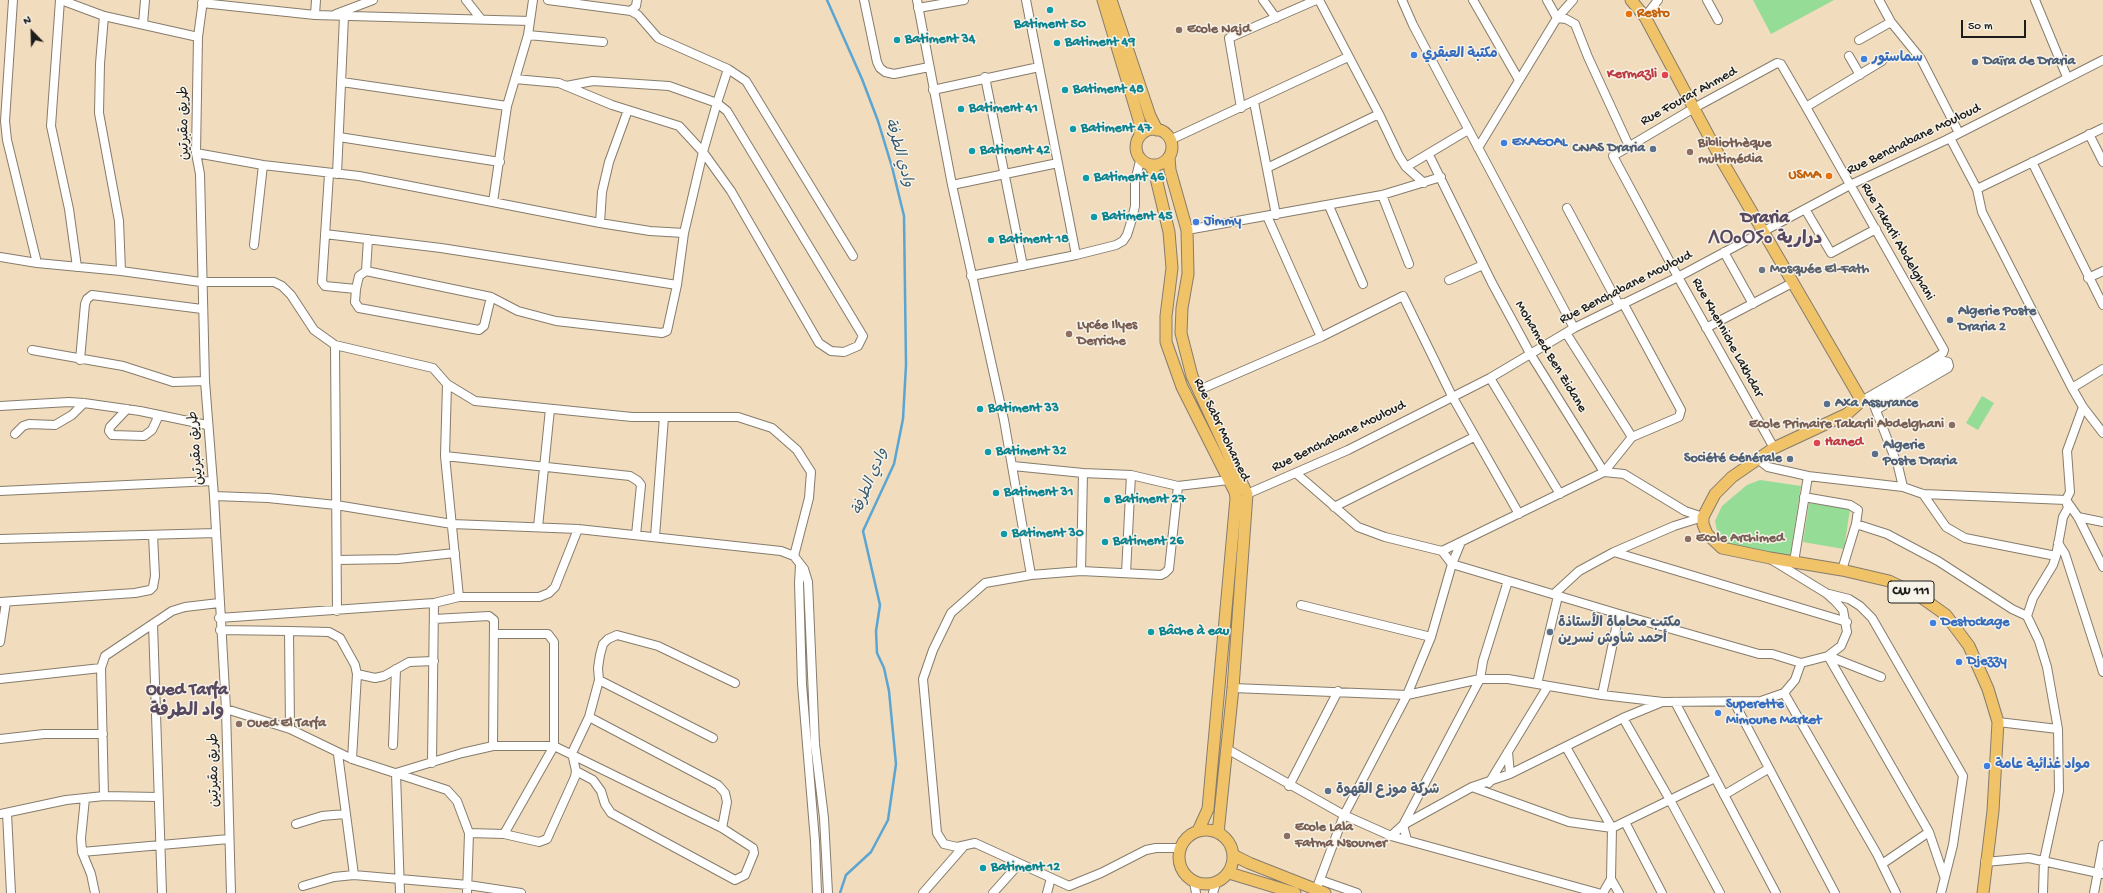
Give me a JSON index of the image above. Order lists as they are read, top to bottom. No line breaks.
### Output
{"streets":{"main road":["Rue Sabr Mohamed","CW 111"],"street":["Rue Fourar Ahmed","طريق مقبرتين","Rue Benchabane Mouloud","Rue Takarli Abdelghani","Rue Khenniche Lakhdar","Mohamed Ben Zidane"]},"crossings":[["Rue Fourar Ahmed","Rue Takarli Abdelghani"],["Rue Fourar Ahmed","Rue Khenniche Lakhdar"],["Rue Benchabane Mouloud","Rue Takarli Abdelghani"],["Rue Benchabane Mouloud","Rue Khenniche Lakhdar"],["Rue Benchabane Mouloud","Mohamed Ben Zidane"]],"districts":["Draria ⴷⵔⴰⵔⵢⴰ درارية","Oued Tarfa واد الطرفة"],"water":["وادي الطرفة"],"places":["Batiment 50","Resto","Ecole Najd","Batiment 34","Batiment 49","مكتبة العبقري","سماستور","Daïra de Draria","Kermazli","Batiment 48","Batiment 41","Batiment 47","EXAGOAL","CNAS Draria","Batiment 42","Bibliothèque multimédia","USMA","Batiment 46","Batiment 45","Jimmy","Batiment 18","Mosquée El-Fath","Algerie Poste Draria 2","Lycée Ilyes Derriche","Axa Assurance","Batiment 33","Ecole Primaire Takarli Abdelghani","Haned","Batiment 32","Algerie Poste Draria","Société Générale","Batiment 31","Batiment 27","Batiment 30","Ecole Archimed","Batiment 26","Destockage","Bâche à eau","مكتب محاماة الأستاذة أحمد شاوش نسرين","Djezzy","Superette Mimoune Market","Oued El Tarfa","مواد غذائية عامة","شركة موزع القهوة","Ecole Lala Fatma Nsoumer","Batiment 12"],"scale_bar":"50 m","north":"top left"}
